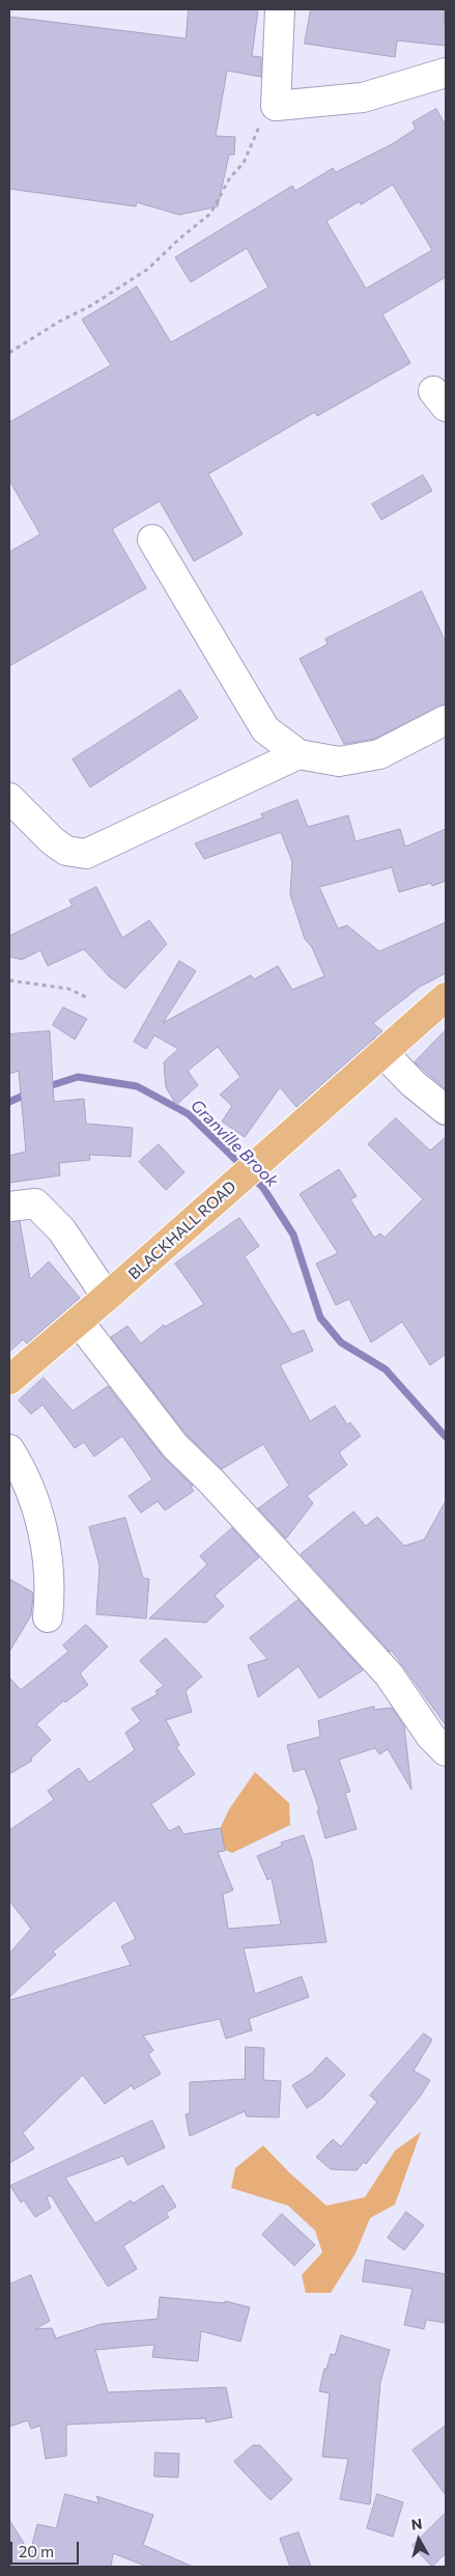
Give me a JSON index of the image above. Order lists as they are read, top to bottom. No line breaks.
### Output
{"streets":{"main road":["BLACKHALL ROAD"]},"water":["Granville Brook"],"scale_bar":"20 m","north":"top"}
